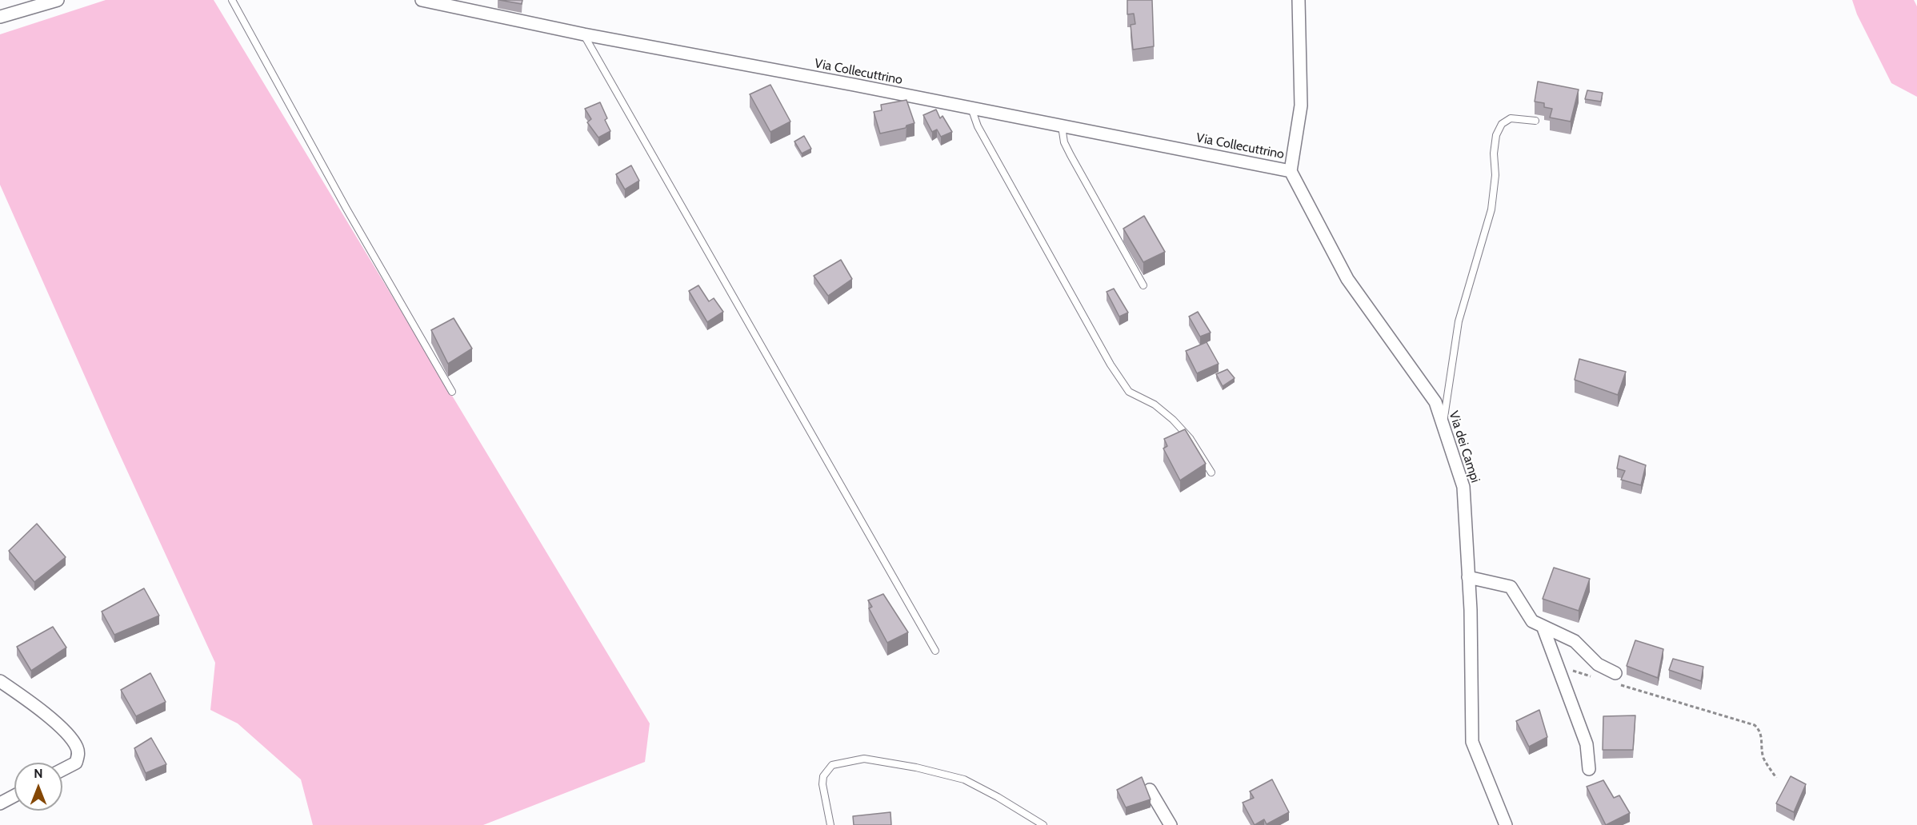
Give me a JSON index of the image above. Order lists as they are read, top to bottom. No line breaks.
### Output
{"streets":{"street":["Via Collecuttrino","Via dei Campi"]},"crossings":[["Via Collecuttrino","Via dei Campi"]],"north":"top"}
